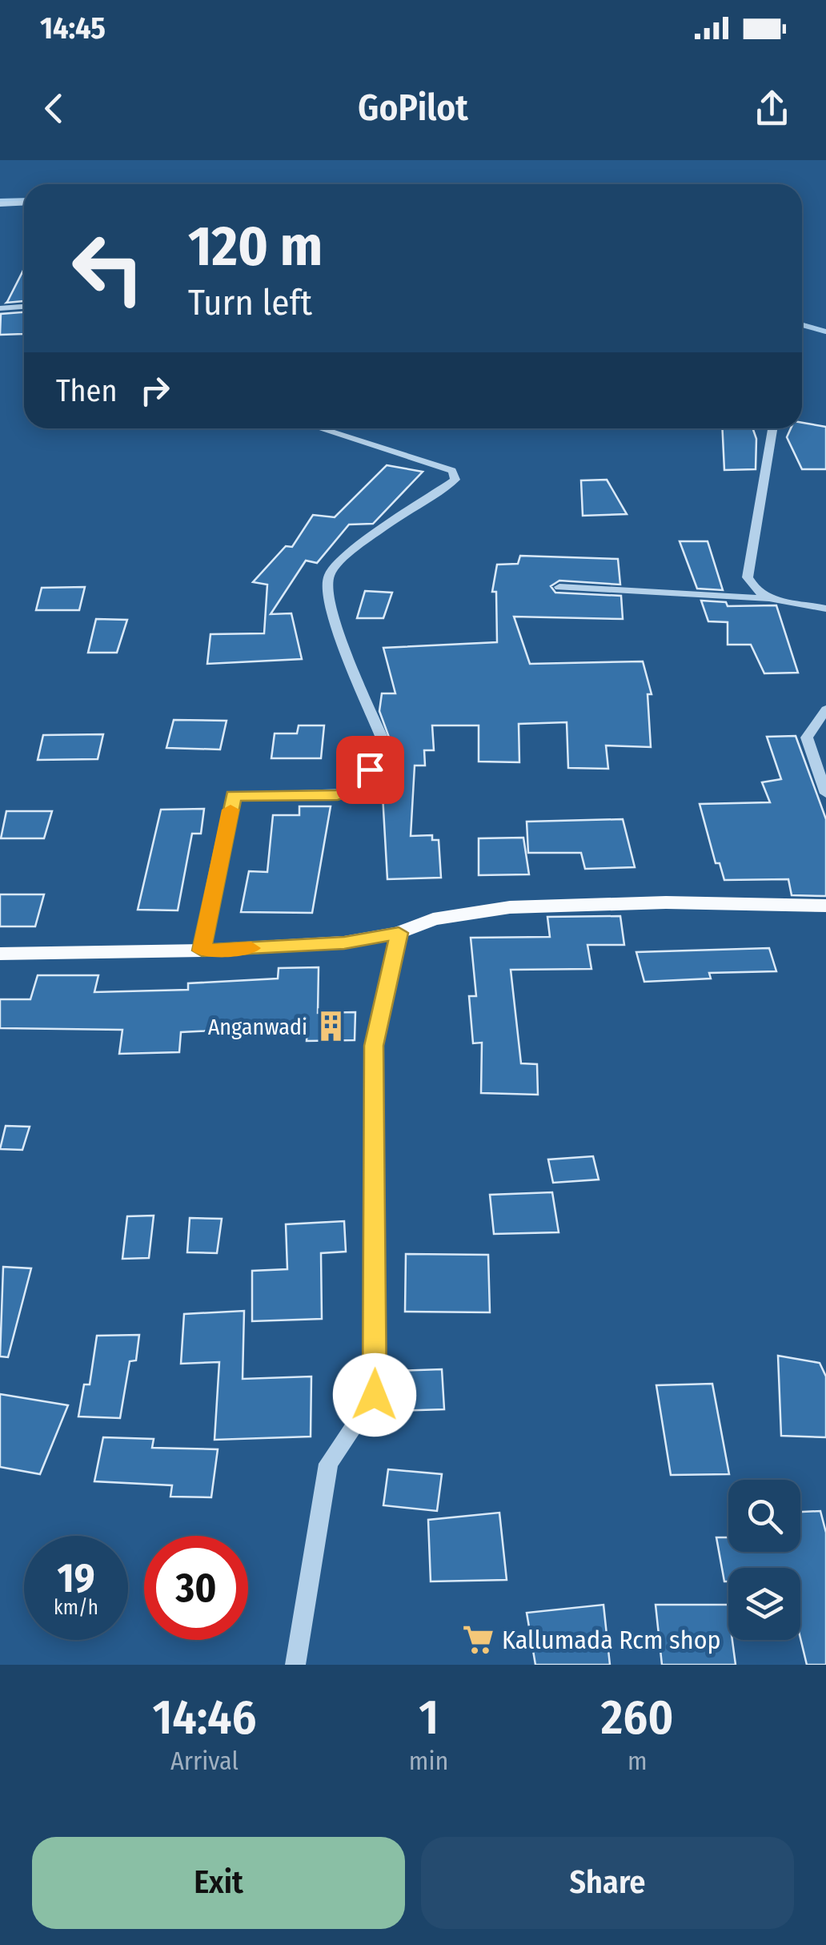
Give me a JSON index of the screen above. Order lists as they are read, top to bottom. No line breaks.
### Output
{"places":{"building":["Anganwadi"],"supermarket":["Kallumada Rcm shop"]},"page":{"status":"14:45","header":"GoPilot","turn":["120 m","Turn left"],"then":"Then","speed":"19 km/h","limit":"30","eta":["14:46","Arrival","1","min","260","m"],"buttons":["Exit","Share"]}}
